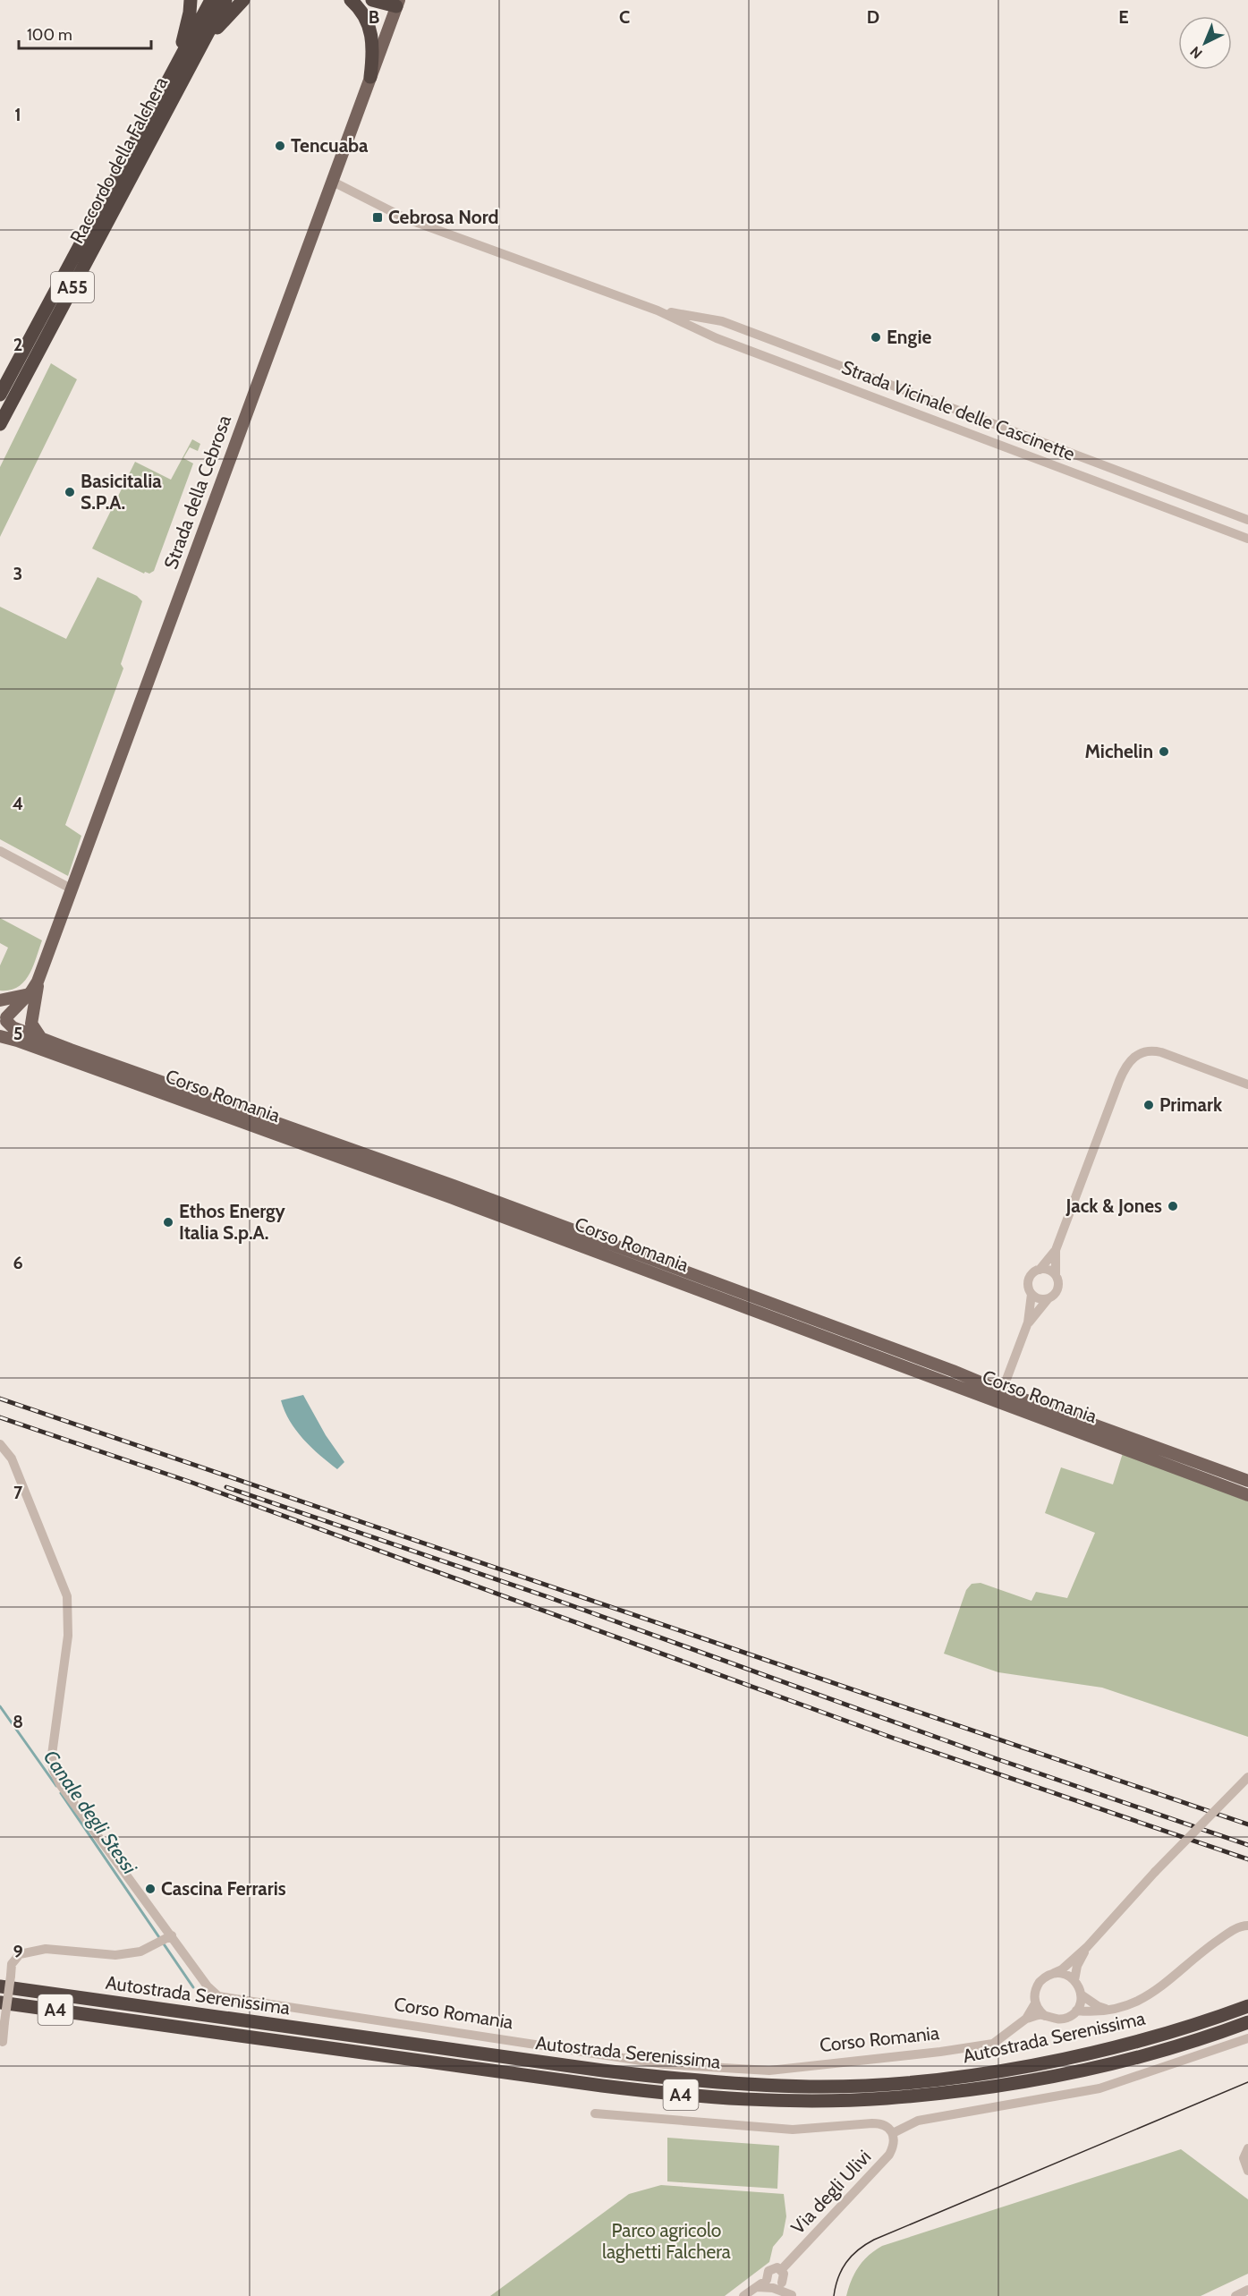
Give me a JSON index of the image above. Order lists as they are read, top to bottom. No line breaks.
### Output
{"streets":{"highway":["Raccordo della Falchera","A55","Autostrada Serenissima","A4"],"main road":["Strada della Cebrosa","Corso Romania"],"street":["Strada Vicinale delle Cascinette","Via degli Ulivi"]},"crossings":[["Strada Vicinale delle Cascinette","Strada della Cebrosa"],["Strada della Cebrosa","Corso Romania"]],"water":["Canale degli Stessi"],"parks":["Parco agricolo laghetti Falchera"],"places":{"other":["Tencuaba","Engie","Basicitalia S.P.A.","Michelin","Primark","Jack & Jones","Ethos Energy Italia S.p.A.","Cascina Ferraris"],"transit":["Cebrosa Nord"]},"scale_bar":"100 m","north":"bottom left","grid":{"columns":["B","C","D","E"],"rows":["1","2","3","4","5","6","7","8","9"]}}
